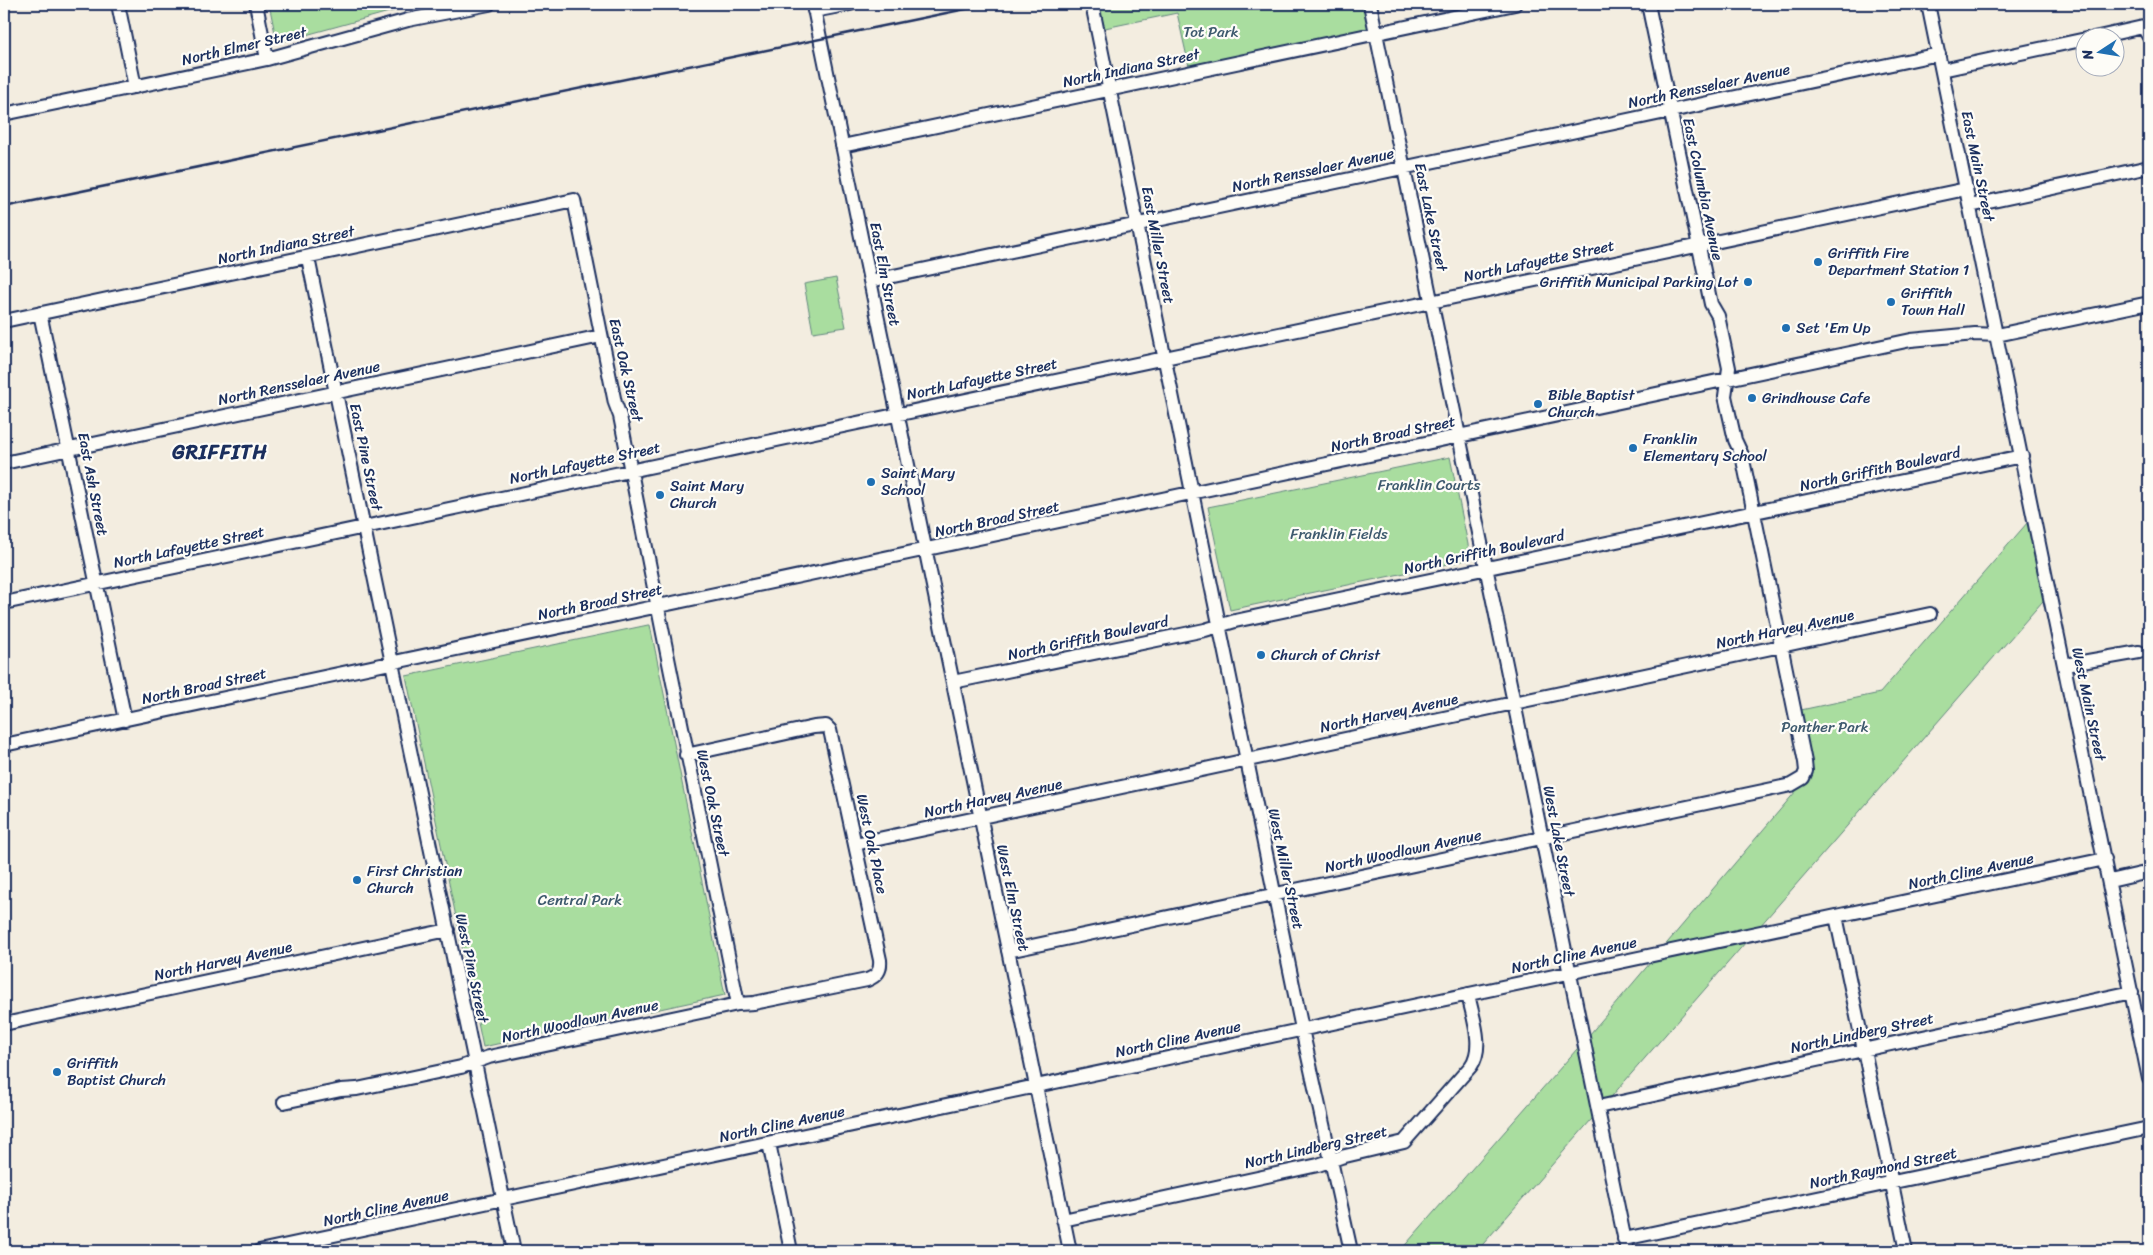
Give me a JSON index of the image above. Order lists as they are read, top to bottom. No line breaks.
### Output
{"streets":{"street":["North Elmer Street","North Indiana Street","North Rensselaer Avenue","East Main Street","East Columbia Avenue","East Lake Street","East Miller Street","North Lafayette Street","East Elm Street","East Oak Street","North Broad Street","East Pine Street","North Griffith Boulevard","East Ash Street","North Harvey Avenue","West Main Street","West Oak Street","West Lake Street","West Oak Place","North Woodlawn Avenue","West Miller Street","North Cline Avenue","West Elm Street","West Pine Street","North Lindberg Street","North Raymond Street"]},"crossings":[["North Indiana Street","East Lake Street"],["North Indiana Street","East Miller Street"],["North Indiana Street","East Elm Street"],["North Indiana Street","East Oak Street"],["North Indiana Street","East Pine Street"],["North Indiana Street","East Ash Street"],["North Rensselaer Avenue","East Main Street"],["North Rensselaer Avenue","East Columbia Avenue"],["North Rensselaer Avenue","East Lake Street"],["North Rensselaer Avenue","East Miller Street"],["North Rensselaer Avenue","East Elm Street"],["North Rensselaer Avenue","East Oak Street"],["North Rensselaer Avenue","East Pine Street"],["North Rensselaer Avenue","East Ash Street"],["East Main Street","North Lafayette Street"],["East Main Street","North Broad Street"],["East Main Street","West Main Street"],["East Columbia Avenue","North Lafayette Street"],["East Columbia Avenue","North Broad Street"],["East Columbia Avenue","North Griffith Boulevard"],["East Columbia Avenue","North Harvey Avenue"],["East Columbia Avenue","North Woodlawn Avenue"],["East Lake Street","North Lafayette Street"],["East Lake Street","North Broad Street"],["East Lake Street","West Lake Street"],["East Miller Street","North Lafayette Street"],["East Miller Street","North Broad Street"],["East Miller Street","West Miller Street"],["North Lafayette Street","East Elm Street"],["North Lafayette Street","East Oak Street"],["North Lafayette Street","East Pine Street"],["North Lafayette Street","East Ash Street"],["East Elm Street","North Broad Street"],["East Elm Street","West Elm Street"],["East Oak Street","North Broad Street"],["East Oak Street","West Oak Street"],["North Broad Street","East Pine Street"],["North Broad Street","East Ash Street"],["North Broad Street","West Main Street"],["North Broad Street","West Oak Street"],["North Broad Street","West Lake Street"],["North Broad Street","West Miller Street"],["North Broad Street","West Elm Street"],["North Broad Street","West Pine Street"],["East Pine Street","West Pine Street"],["North Griffith Boulevard","West Main Street"],["North Griffith Boulevard","West Lake Street"],["North Griffith Boulevard","West Miller Street"],["North Griffith Boulevard","West Elm Street"],["North Harvey Avenue","West Lake Street"],["North Harvey Avenue","West Oak Place"],["North Harvey Avenue","West Miller Street"],["North Harvey Avenue","West Elm Street"],["North Harvey Avenue","West Pine Street"],["West Main Street","North Cline Avenue"],["West Main Street","North Lindberg Street"],["West Oak Street","West Oak Place"],["West Oak Street","North Woodlawn Avenue"],["West Lake Street","North Woodlawn Avenue"],["West Lake Street","North Cline Avenue"],["West Lake Street","North Lindberg Street"],["West Lake Street","North Raymond Street"],["West Oak Place","North Woodlawn Avenue"],["North Woodlawn Avenue","West Miller Street"],["North Woodlawn Avenue","West Elm Street"],["North Woodlawn Avenue","West Pine Street"],["West Miller Street","North Cline Avenue"],["West Miller Street","North Lindberg Street"],["North Cline Avenue","West Elm Street"],["North Cline Avenue","West Pine Street"],["North Cline Avenue","North Lindberg Street"],["West Elm Street","North Lindberg Street"]],"districts":["GRIFFITH"],"parks":["Tot Park","Franklin Courts","Franklin Fields","Panther Park","Central Park"],"places":["Griffith Fire Department Station 1","Griffith Municipal Parking Lot","Griffith Town Hall","Set 'Em Up","Grindhouse Cafe","Bible Baptist Church","Franklin Elementary School","Saint Mary School","Saint Mary Church","Church of Christ","First Christian Church","Griffith Baptist Church"],"north":"left"}
